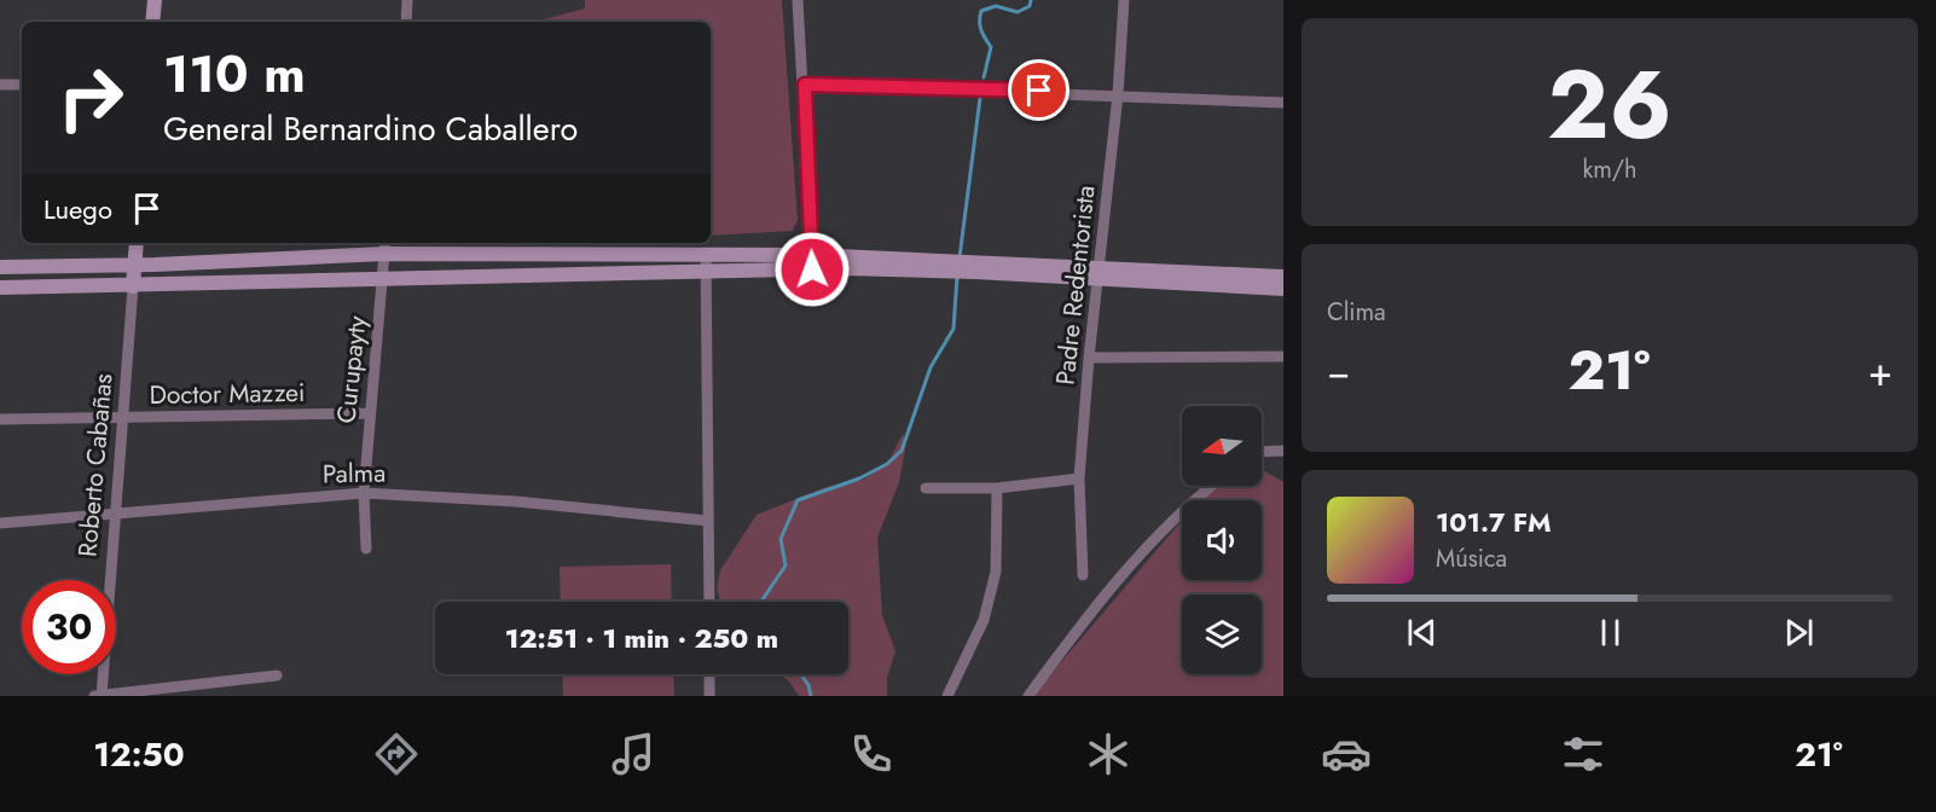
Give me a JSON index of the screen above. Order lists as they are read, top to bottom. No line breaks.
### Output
{"streets":{"main road":["Roberto Cabañas"],"street":["Padre Redentorista","Curupayty","Doctor Mazzei","Palma"]},"crossings":[["Curupayty","Doctor Mazzei"],["Curupayty","Palma"],["Doctor Mazzei","Roberto Cabañas"],["Roberto Cabañas","Palma"]],"north":"left","page":{"tile":[["26","km/h"],"Clima"],"turn":["110 m","General Bernardino Caballero"],"then":"Luego","heat":["−","21°","+"],"song":["101.7 FM","Música"],"limit":"30","trip":"12:51 · 1 min · 250 m","tabs":["12:50","21°"]}}
